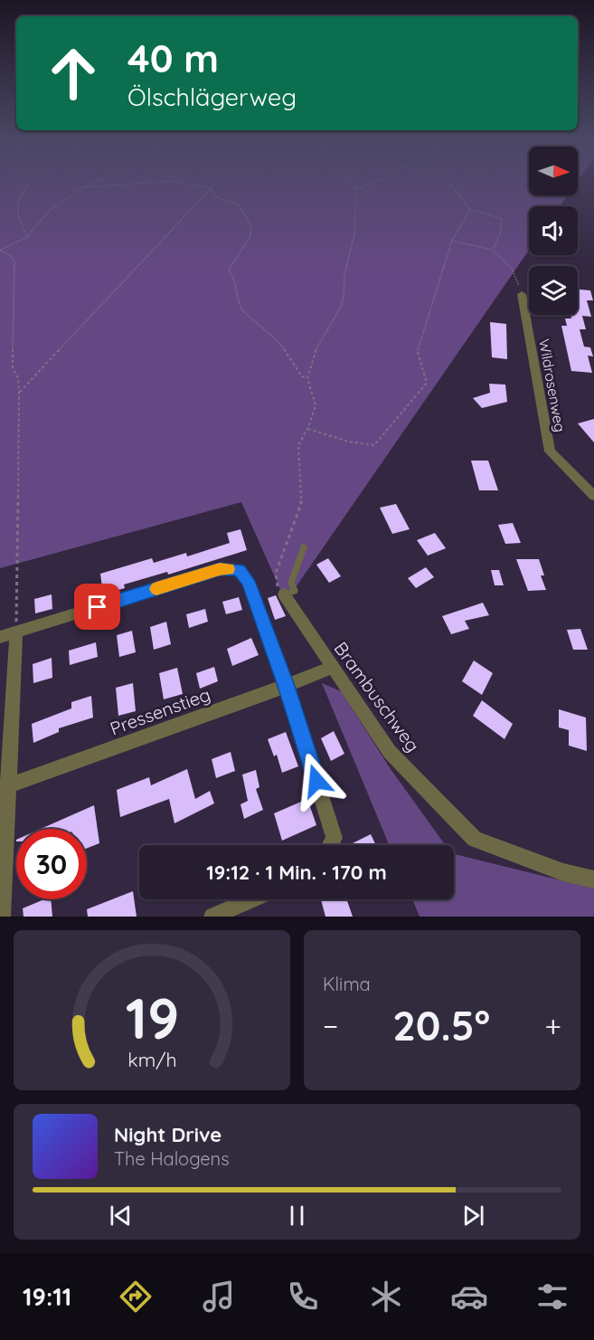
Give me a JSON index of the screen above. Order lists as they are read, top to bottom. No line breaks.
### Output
{"streets":{"street":["Wildrosenweg","Brambuschweg","Pressenstieg"]},"crossings":[["Brambuschweg","Pressenstieg"]],"north":"right","page":{"turn":["40 m","Ölschlägerweg"],"limit":"30","trip":"19:12 · 1 Min. · 170 m","tile":"Klima","heat":["−","20.5°","+"],"song":["Night Drive","The Halogens"],"tabs":"19:11","gauge":["19","km/h"]}}
